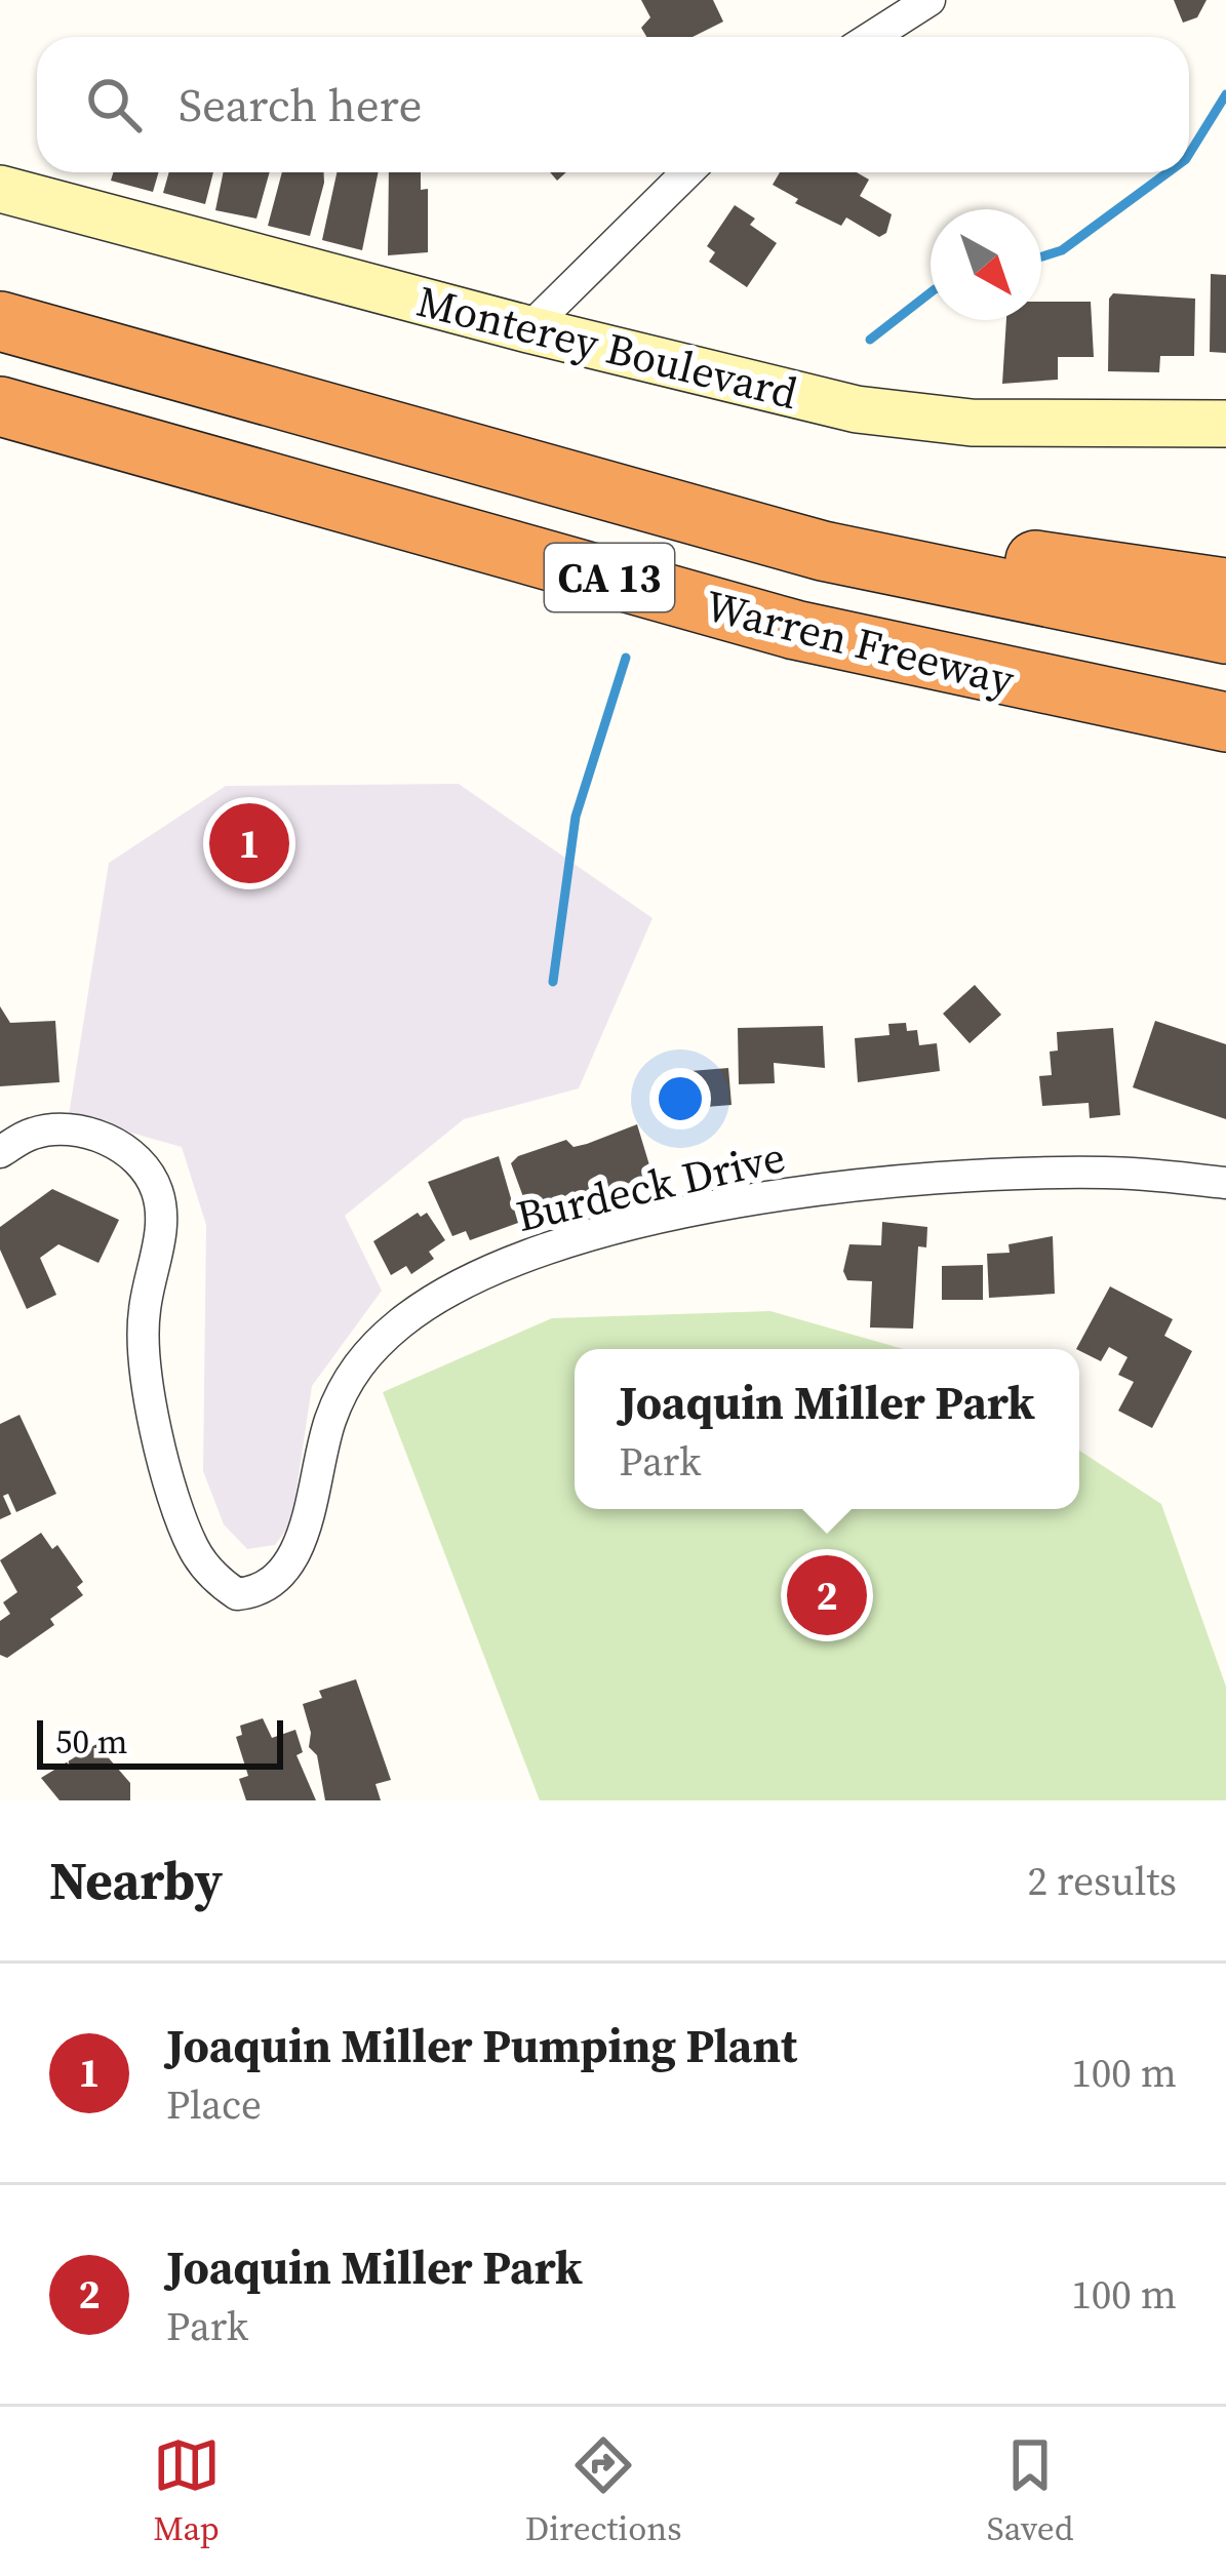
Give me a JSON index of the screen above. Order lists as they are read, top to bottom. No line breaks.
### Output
{"streets":{"highway":["CA 13","Warren Freeway"],"street":["Monterey Boulevard","Burdeck Drive"]},"scale_bar":"50 m","north":"bottom right","page":{"search":"Search here","pins":["1","2"],"popup":["Joaquin Miller Park","Park"],"scale":"50 m","heading":["Nearby","2 results"],"list":[{"mark":"1","name":"Joaquin Miller Pumping Plant","note":"Place","value":"100 m"},{"mark":"2","name":"Joaquin Miller Park","note":"Park","value":"100 m"}],"nav":["Map","Directions","Saved"]}}
